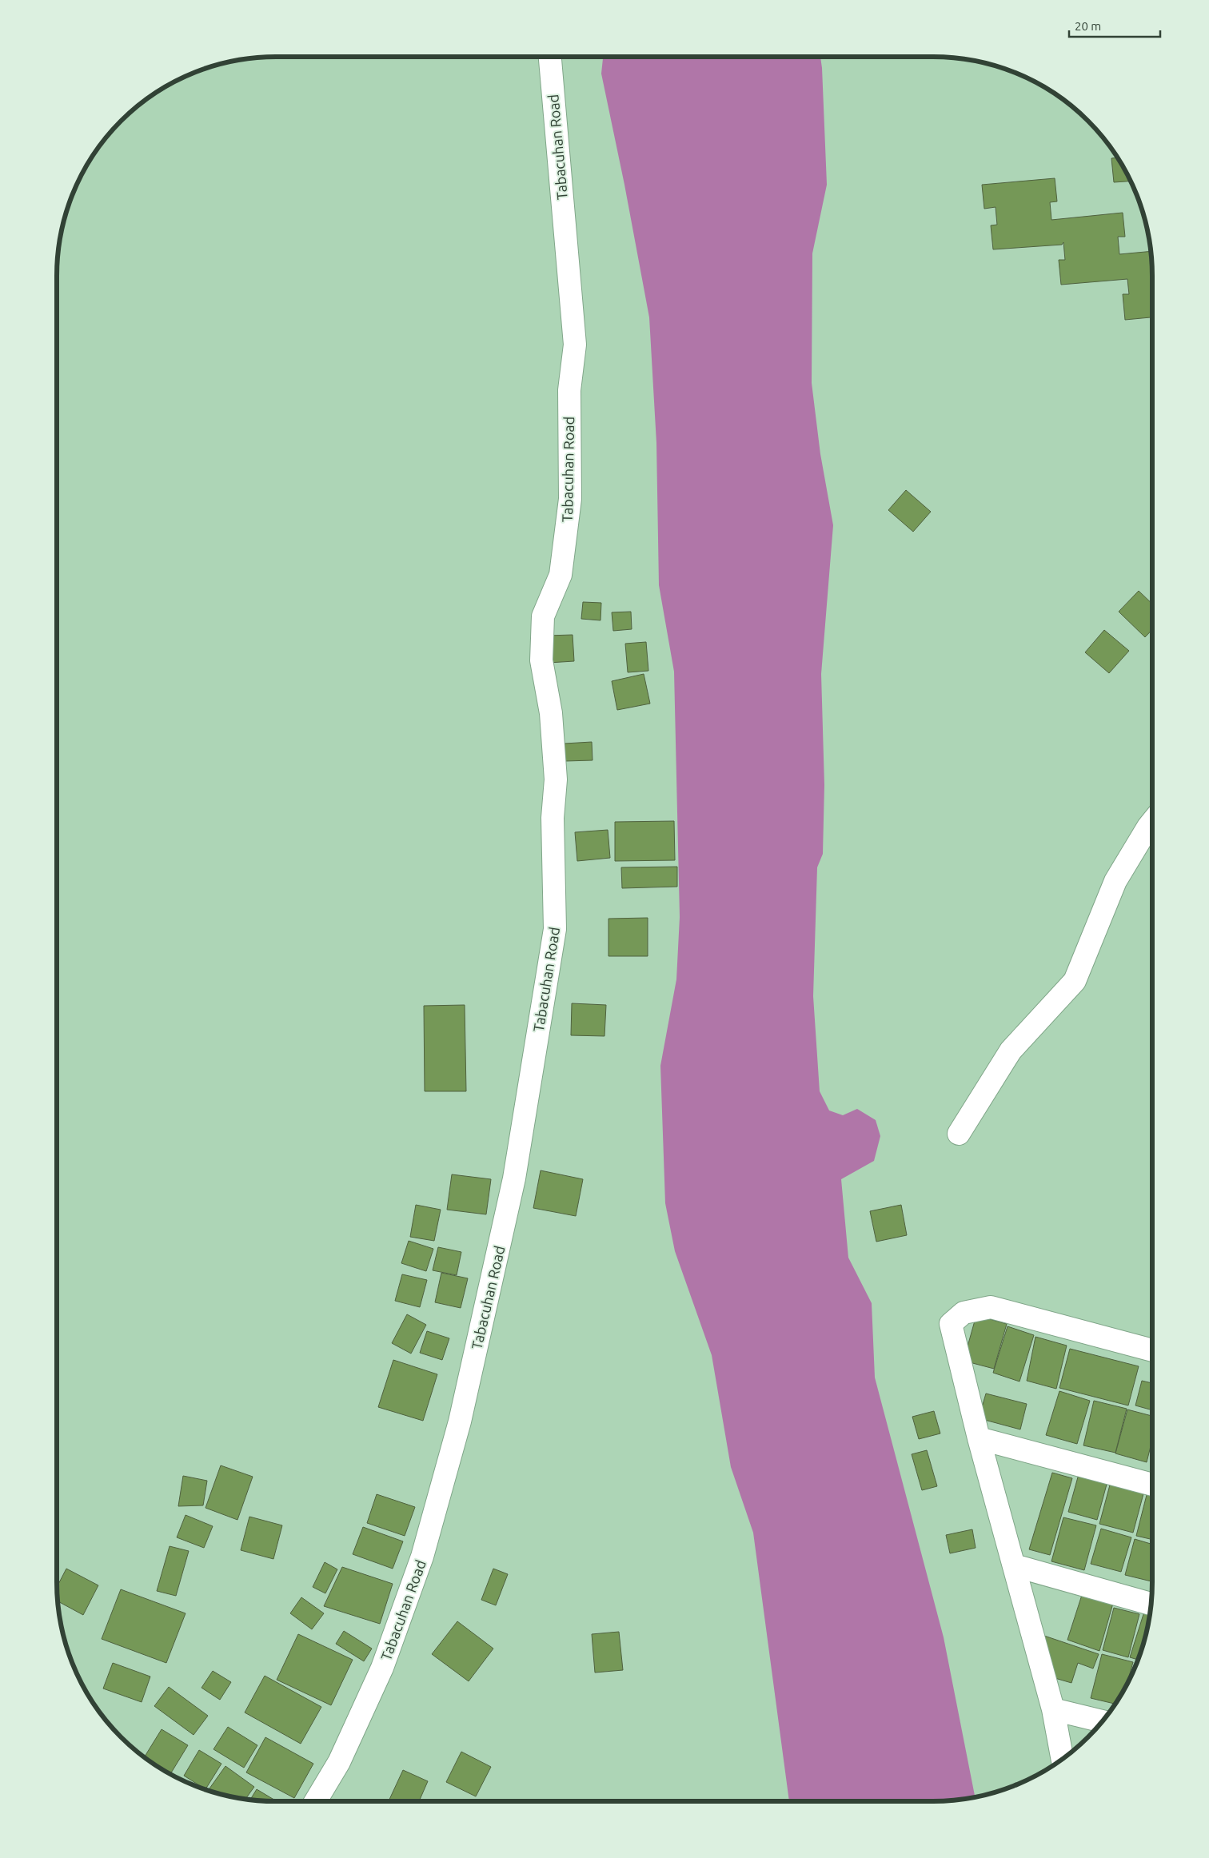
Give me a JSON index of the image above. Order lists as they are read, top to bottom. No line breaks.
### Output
{"streets":{"street":["Tabacuhan Road"]},"scale_bar":"20 m"}
